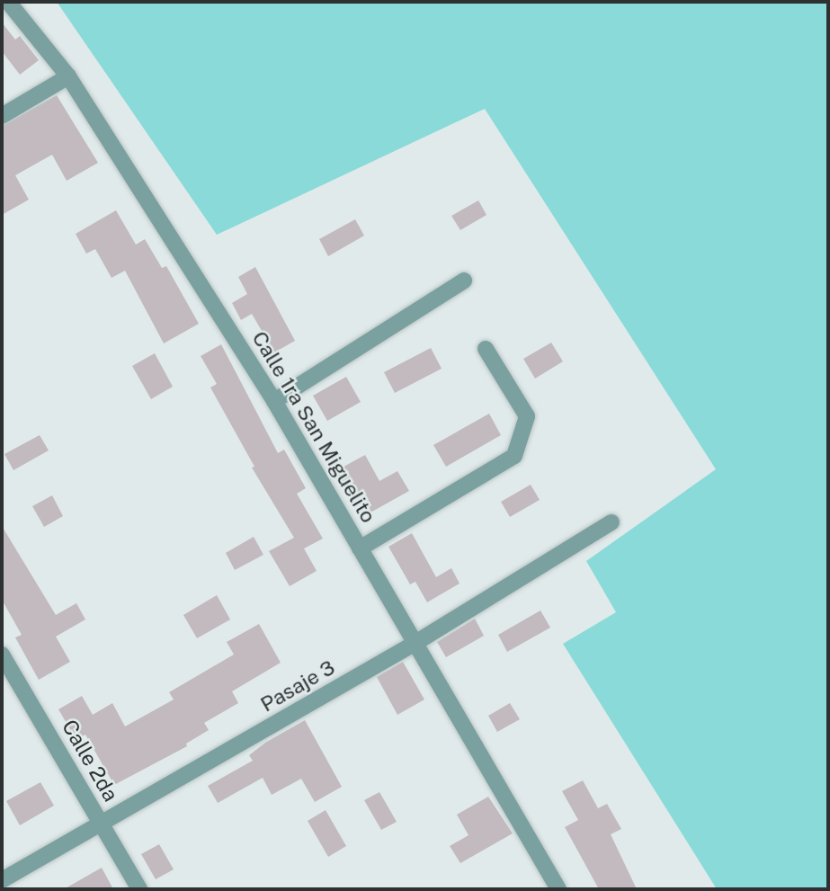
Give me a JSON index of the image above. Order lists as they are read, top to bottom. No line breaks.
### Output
{"streets":{"street":["Calle 1ra San Miguelito","Pasaje 3","Calle 2da"]},"crossings":[["Calle 1ra San Miguelito","Pasaje 3"],["Pasaje 3","Calle 2da"]]}
